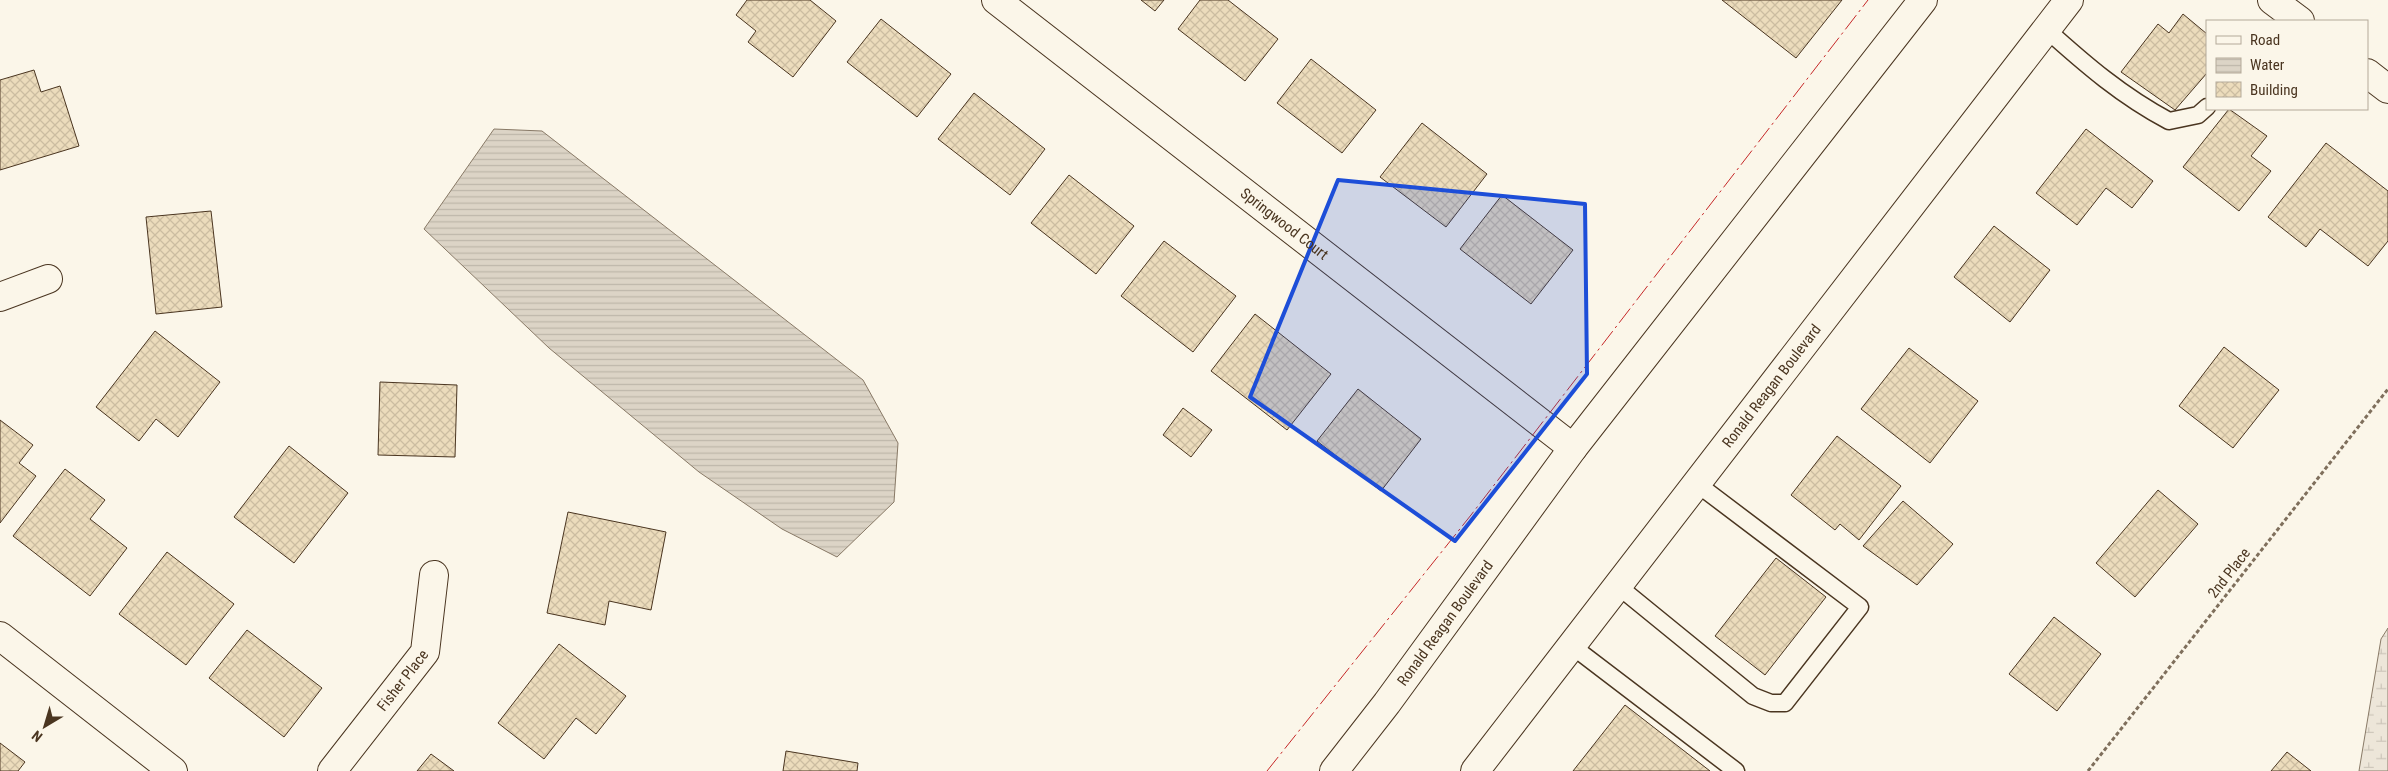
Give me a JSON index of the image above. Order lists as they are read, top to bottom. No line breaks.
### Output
{"streets":{"main road":["Springwood Court","Ronald Reagan Boulevard","Fisher Place"],"path":["2nd Place"]},"crossings":[["Springwood Court","Ronald Reagan Boulevard"]],"legend":["Road","Water","Building"],"north":"bottom left"}
